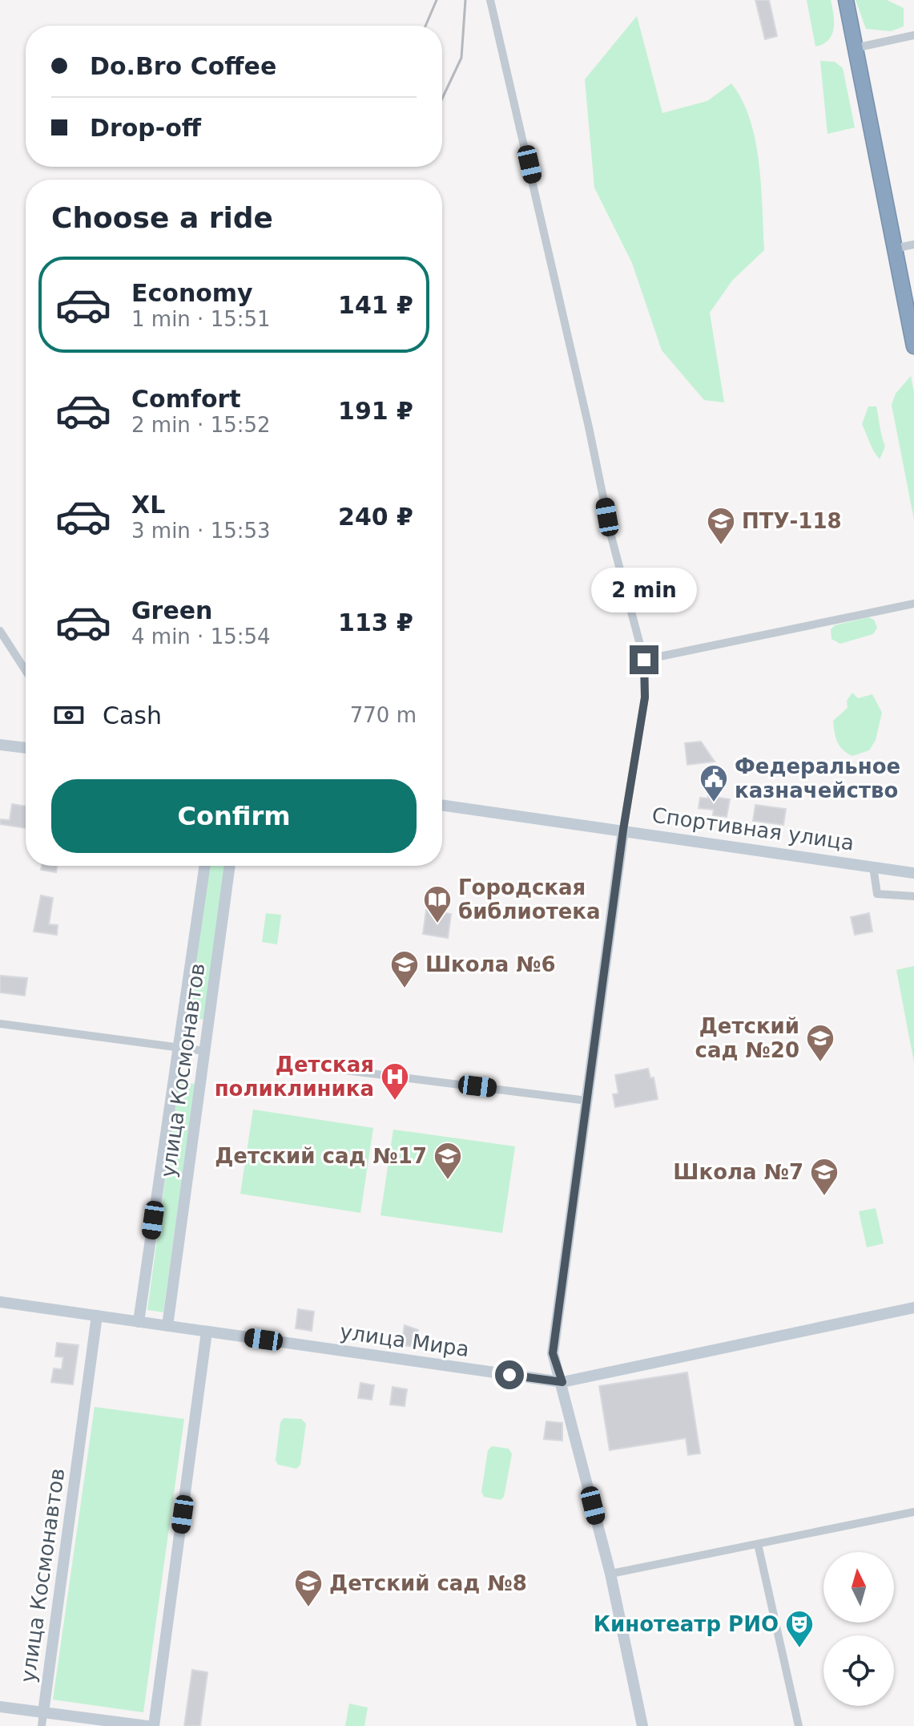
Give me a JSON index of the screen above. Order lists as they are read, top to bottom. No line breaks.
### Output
{"streets":{"street":["Спортивная улица","улица Космонавтов","улица Мира"]},"crossings":[["улица Космонавтов","улица Мира"]],"places":{"school or university":["ПТУ-118","Школа №6","Детский сад №20","Детский сад №17","Школа №7","Детский сад №8"],"public building":["Федеральное казначейство"],"library":["Городская библиотека"],"hospital":["Детская поликлиника"],"theatre":["Кинотеатр РИО"]},"north":"top","page":{"banner":["Do.Bro Coffee","Drop-off"],"heading":"Choose a ride","list":[{"name":"Economy","note":"1 min · 15:51","value":"141 ₽"},{"name":"Comfort","note":"2 min · 15:52","value":"191 ₽"},{"name":"XL","note":"3 min · 15:53","value":"240 ₽"},{"name":"Green","note":"4 min · 15:54","value":"113 ₽"}],"bubble":"2 min","pay":["Cash","770 m"],"buttons":"Confirm"}}
